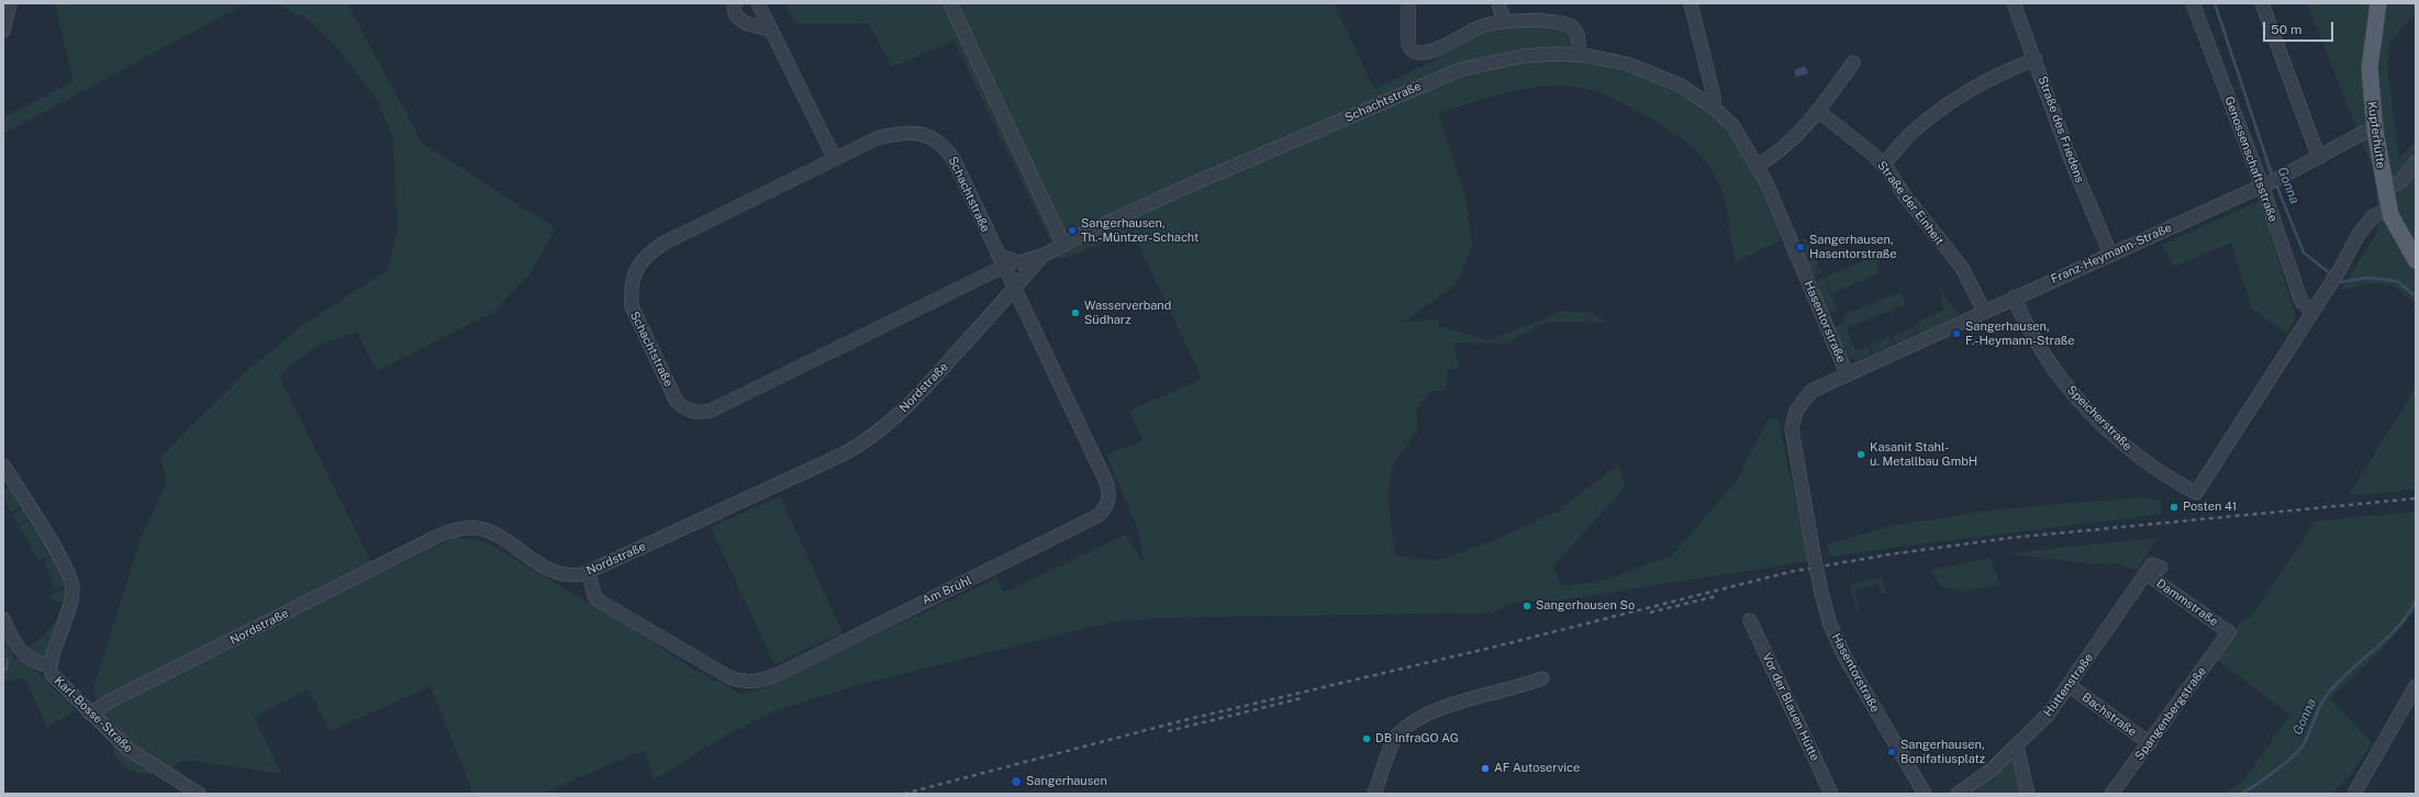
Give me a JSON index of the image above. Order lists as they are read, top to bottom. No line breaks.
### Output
{"streets":{"main road":["Kupferhütte"],"street":["Schachtstraße","Straße des Friedens","Genossenschaftsstraße","Straße der Einheit","Franz-Heymann-Straße","Hasentorstraße","Nordstraße","Speicherstraße","Am Brühl","Dammstraße","Hüttenstraße","Vor der Blauen Hütte","Spangenbergstraße","Karl-Bosse-Straße","Bachstraße"]},"crossings":[["Schachtstraße","Hasentorstraße"],["Schachtstraße","Nordstraße"],["Schachtstraße","Am Brühl"],["Straße des Friedens","Franz-Heymann-Straße"],["Kupferhütte","Franz-Heymann-Straße"],["Genossenschaftsstraße","Franz-Heymann-Straße"],["Genossenschaftsstraße","Speicherstraße"],["Straße der Einheit","Franz-Heymann-Straße"],["Franz-Heymann-Straße","Hasentorstraße"],["Franz-Heymann-Straße","Speicherstraße"],["Nordstraße","Am Brühl"],["Nordstraße","Karl-Bosse-Straße"],["Dammstraße","Hüttenstraße"],["Dammstraße","Spangenbergstraße"],["Hüttenstraße","Bachstraße"],["Spangenbergstraße","Bachstraße"]],"water":["Gonna"],"places":["Sangerhausen, Th.-Müntzer-Schacht","Sangerhausen, Hasentorstraße","Wasserverband Südharz","Sangerhausen, F.-Heymann-Straße","Kasanit Stahl- u. Metallbau GmbH","Posten 41","Sangerhausen So","DB InfraGO AG","Sangerhausen, Bonifatiusplatz","AF Autoservice","Sangerhausen"],"scale_bar":"50 m"}
